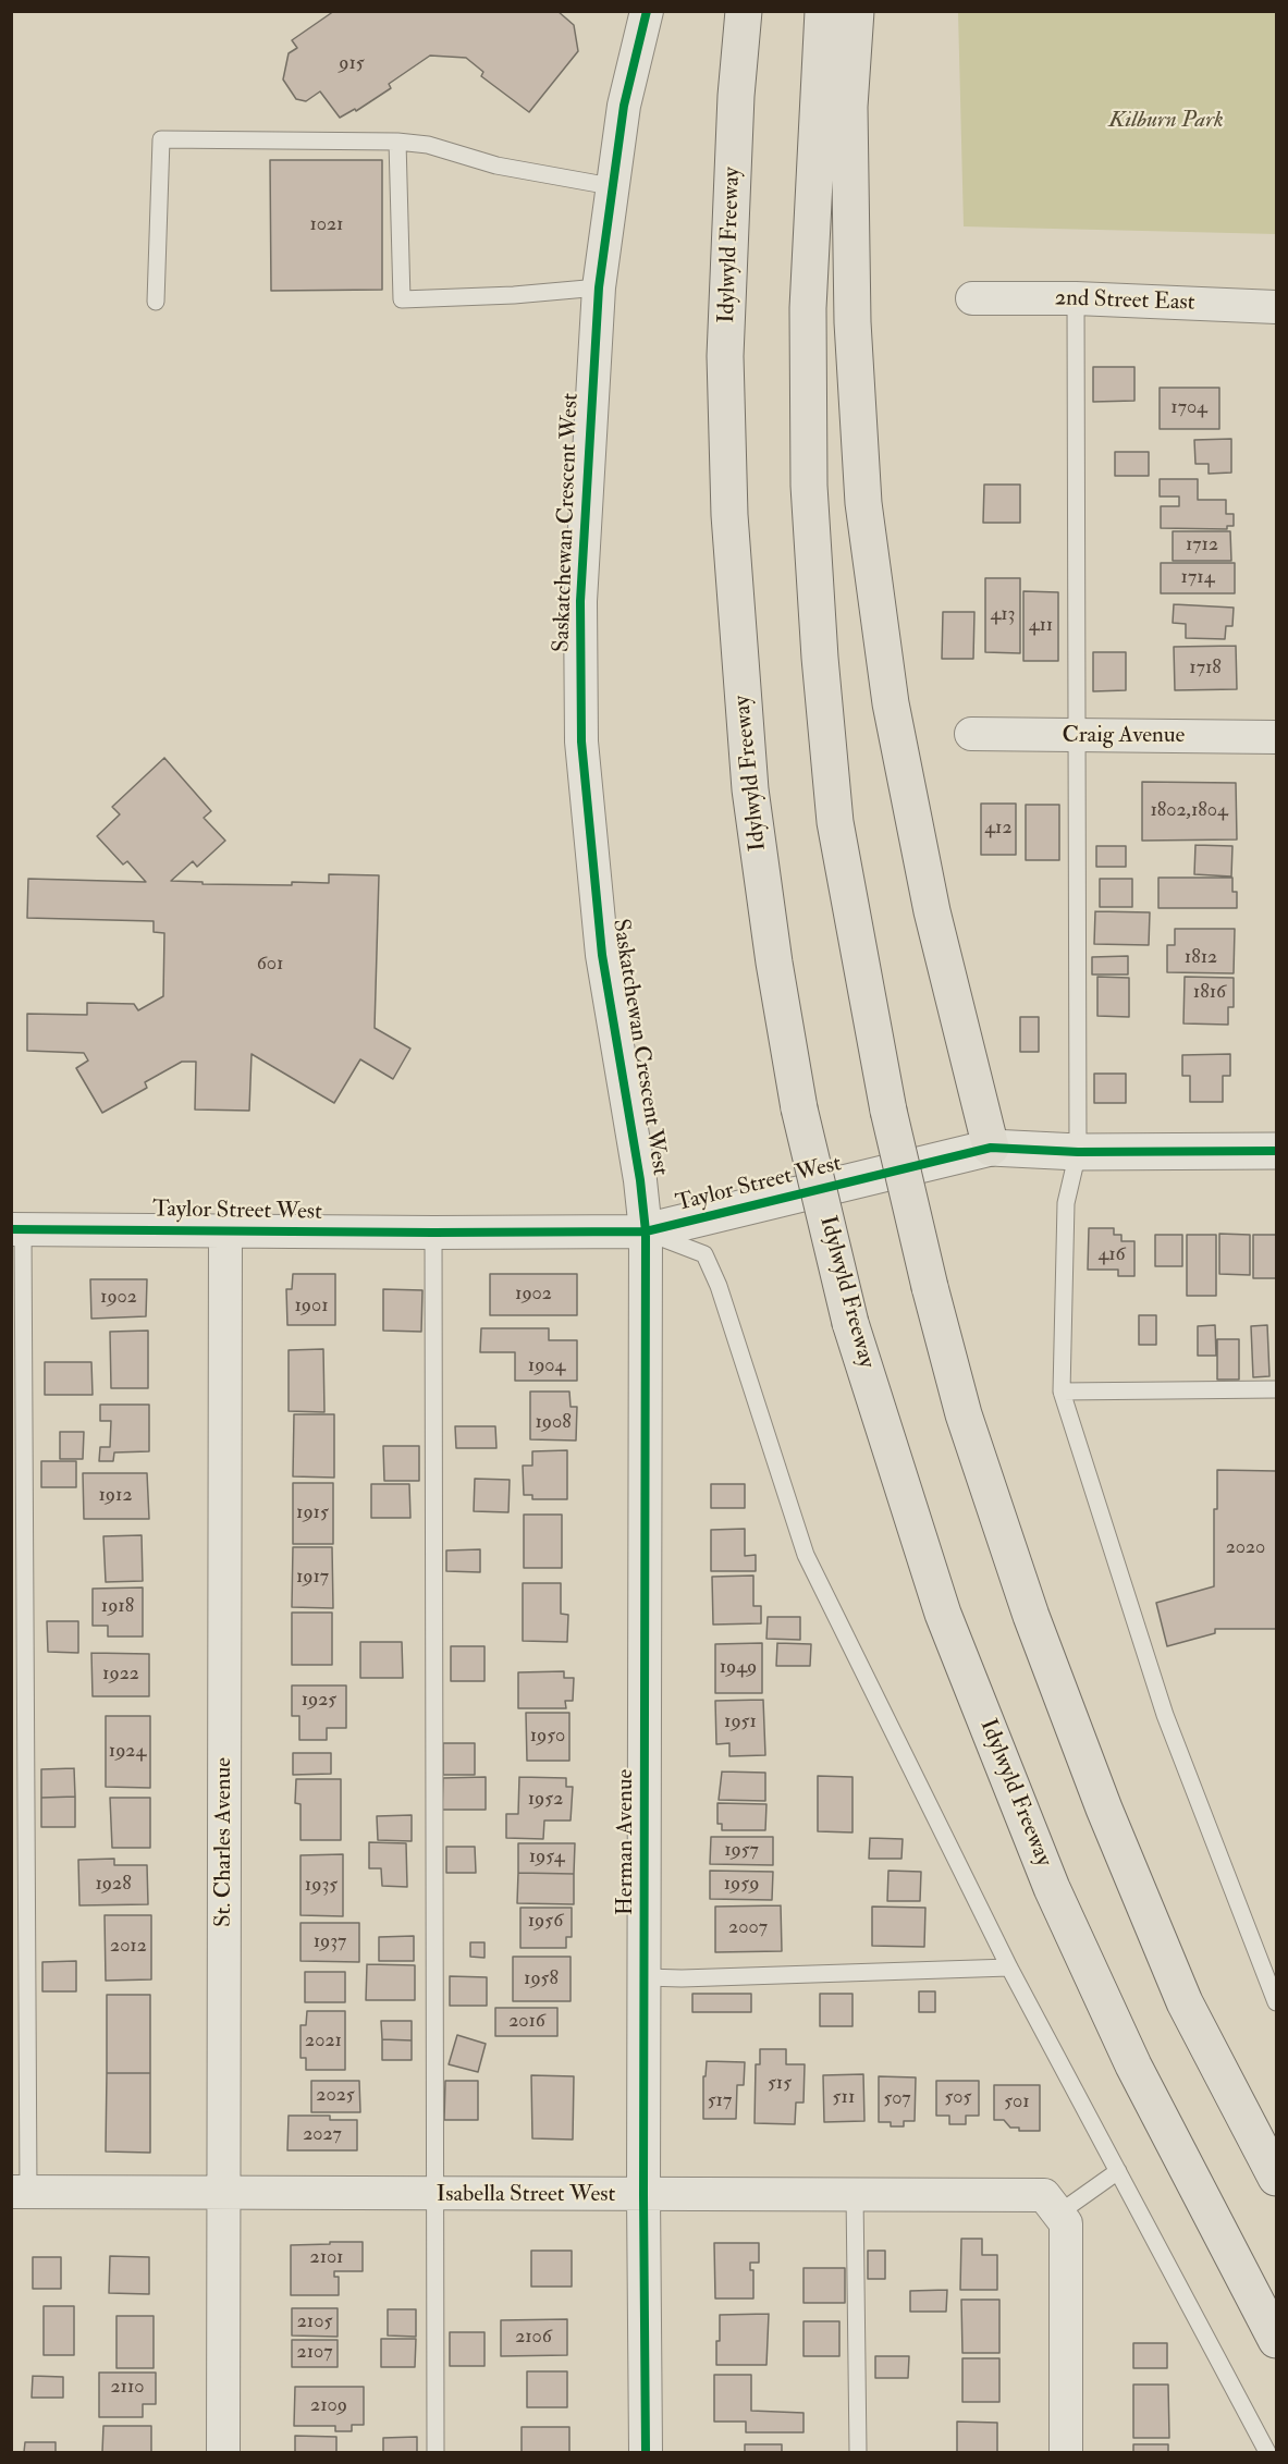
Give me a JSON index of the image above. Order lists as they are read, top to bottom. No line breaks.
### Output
{"streets":{"highway":["Idylwyld Freeway"],"street":["2nd Street East","Saskatchewan Crescent West","Craig Avenue","Taylor Street West","St. Charles Avenue","Herman Avenue","Isabella Street West"]},"crossings":[["Saskatchewan Crescent West","Taylor Street West"],["Saskatchewan Crescent West","Herman Avenue"],["Taylor Street West","St. Charles Avenue"],["Taylor Street West","Herman Avenue"],["St. Charles Avenue","Isabella Street West"],["Herman Avenue","Isabella Street West"]],"parks":["Kilburn Park"],"house_numbers":["915","1021","1704","1712","1714","413","411","1718","1802,1804","412","1812","601","1816","416","1902","1902","1901","1904","1908","1912","1915","2020","1917","1918","1949","1922","1925","1951","1950","1924","1952","1957","1954","1928","1959","1935","1956","2007","1937","2012","1958","2016","2021","515","2025","511","505","507","517","501","2027","2101","2105","2106","2107","2110","2109"]}
